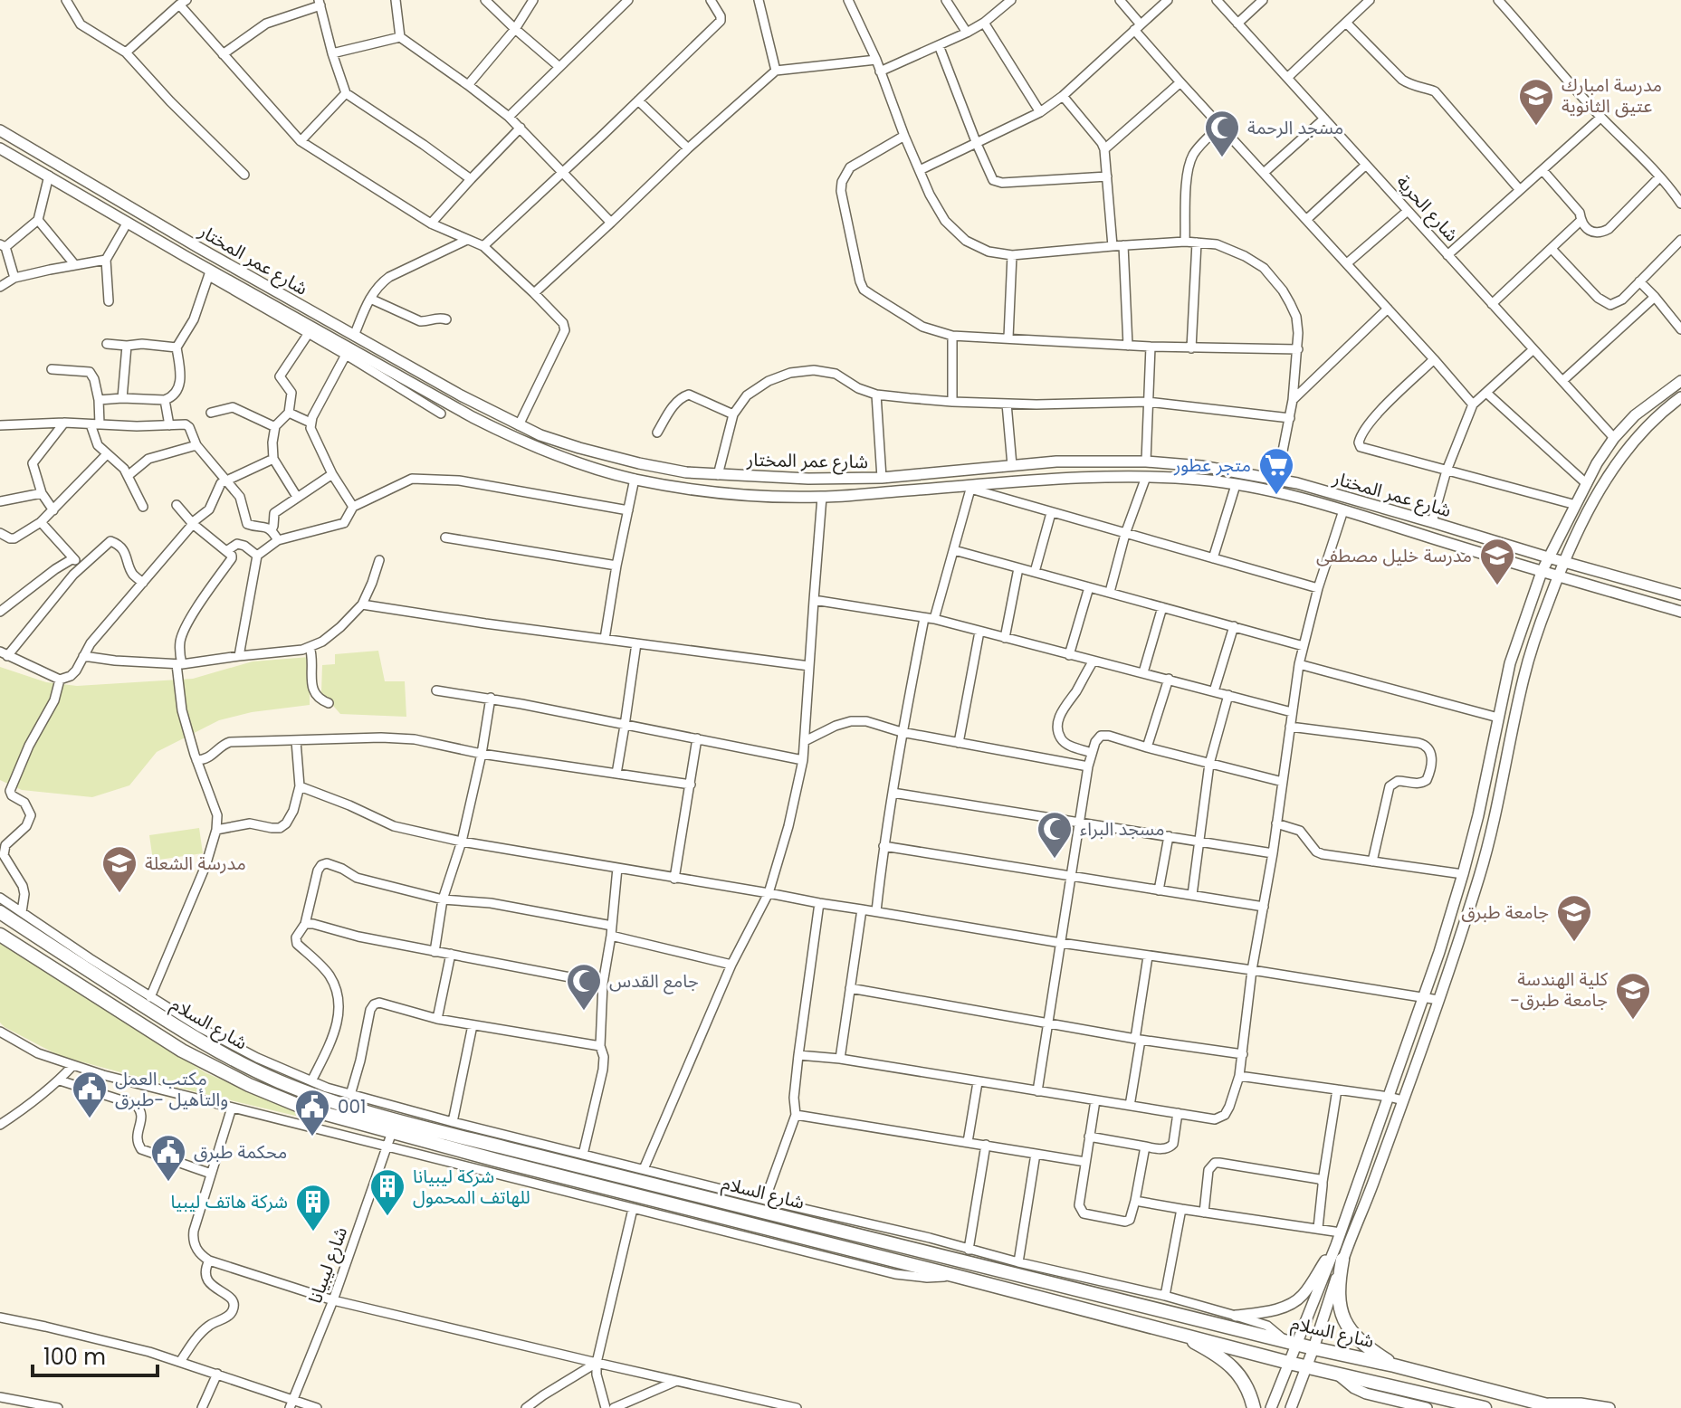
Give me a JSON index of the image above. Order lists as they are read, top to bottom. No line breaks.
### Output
{"streets":{"highway":["شارع السلام"],"street":["شارع الحرية","شارع عمر المختار","شارع ليبيانا"]},"crossings":[["شارع السلام","شارع ليبيانا"]],"places":{"school or university":["مدرسة امبارك عتيق الثانوية","مدرسة خليل مصطفى","مدرسة الشعلة","جامعة طبرق","كلية الهندسة -جامعة طبرق"],"mosque":["مسجد الرحمة","مسجد البراء","جامع القدس"],"supermarket":["متجر عطور"],"public building":["مكتب العمل والتأهيل -طبرق","001","محكمة طبرق"],"building":["شركة ليبيانا للهاتف المحمول","شركة هاتف ليبيا"]},"scale_bar":"100 m"}
